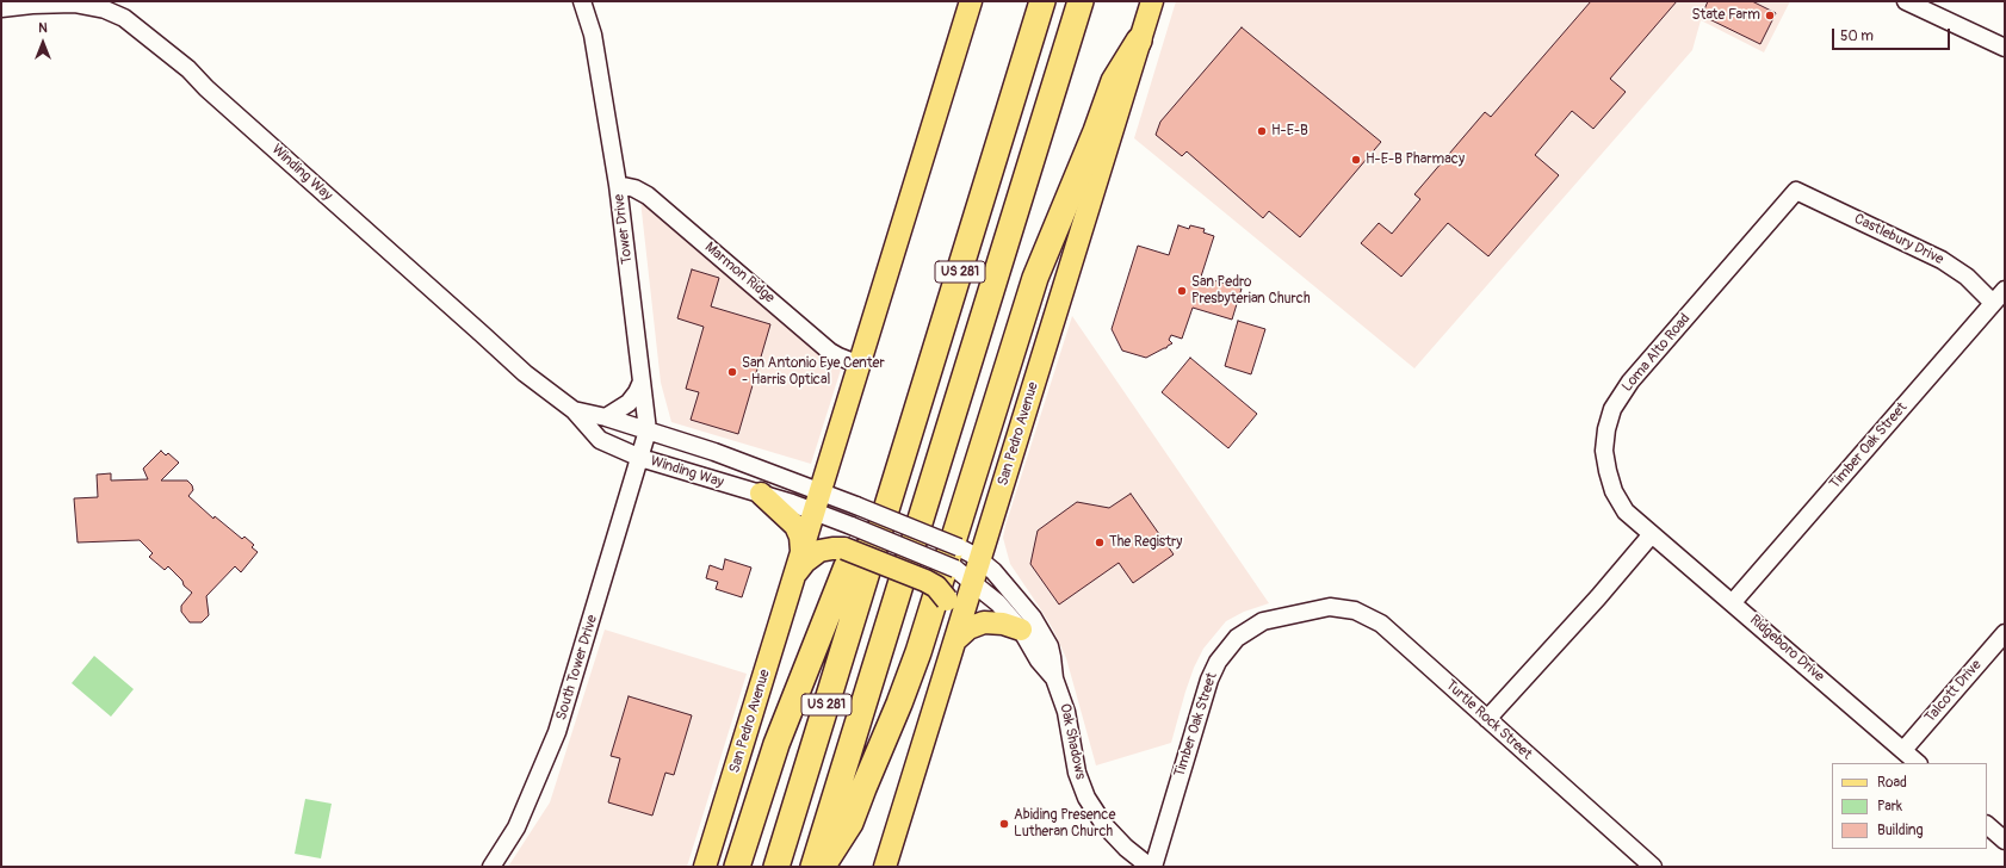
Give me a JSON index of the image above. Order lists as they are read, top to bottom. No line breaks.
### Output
{"streets":{"highway":["US 281"],"main road":["San Pedro Avenue"],"street":["Winding Way","Tower Drive","Castlebury Drive","Marmon Ridge","Loma Alto Road","Timber Oak Street","Ridgeboro Drive","South Tower Drive","Talcott Drive","Turtle Rock Street","Oak Shadows"]},"crossings":[["Winding Way","Tower Drive"],["Winding Way","San Pedro Avenue"],["Winding Way","South Tower Drive"],["Winding Way","Oak Shadows"],["Tower Drive","Marmon Ridge"],["Tower Drive","South Tower Drive"],["Castlebury Drive","Loma Alto Road"],["Castlebury Drive","Timber Oak Street"],["Marmon Ridge","San Pedro Avenue"],["Loma Alto Road","Ridgeboro Drive"],["San Pedro Avenue","Oak Shadows"],["Timber Oak Street","Ridgeboro Drive"],["Timber Oak Street","Turtle Rock Street"],["Timber Oak Street","Oak Shadows"],["Ridgeboro Drive","Talcott Drive"]],"places":["State Farm","H-E-B","H-E-B Pharmacy","San Pedro Presbyterian Church","San Antonio Eye Center - Harris Optical","The Registry","Abiding Presence Lutheran Church"],"legend":["Road","Park","Building"],"scale_bar":"50 m","north":"top"}
